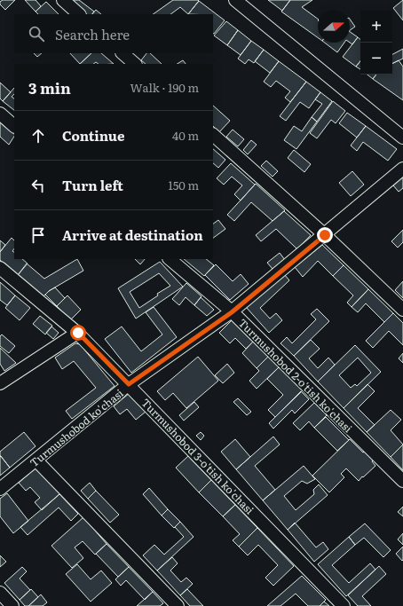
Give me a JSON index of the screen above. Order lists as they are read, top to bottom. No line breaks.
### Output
{"streets":{"street":["Turmushobod 2-o'tish ko'chasi","Turmushobod ko'chasi","Turmushobod 3-o'tish ko'chasi"]},"crossings":[["Turmushobod 2-o'tish ko'chasi","Turmushobod ko'chasi"],["Turmushobod ko'chasi","Turmushobod 3-o'tish ko'chasi"]],"north":"right","page":{"map_buttons":["+","−"],"search":"Search here","heading":["3 min","Walk · 190 m"],"list":[["Continue","40 m"],["Turn left","150 m"],"Arrive at destination"]}}
